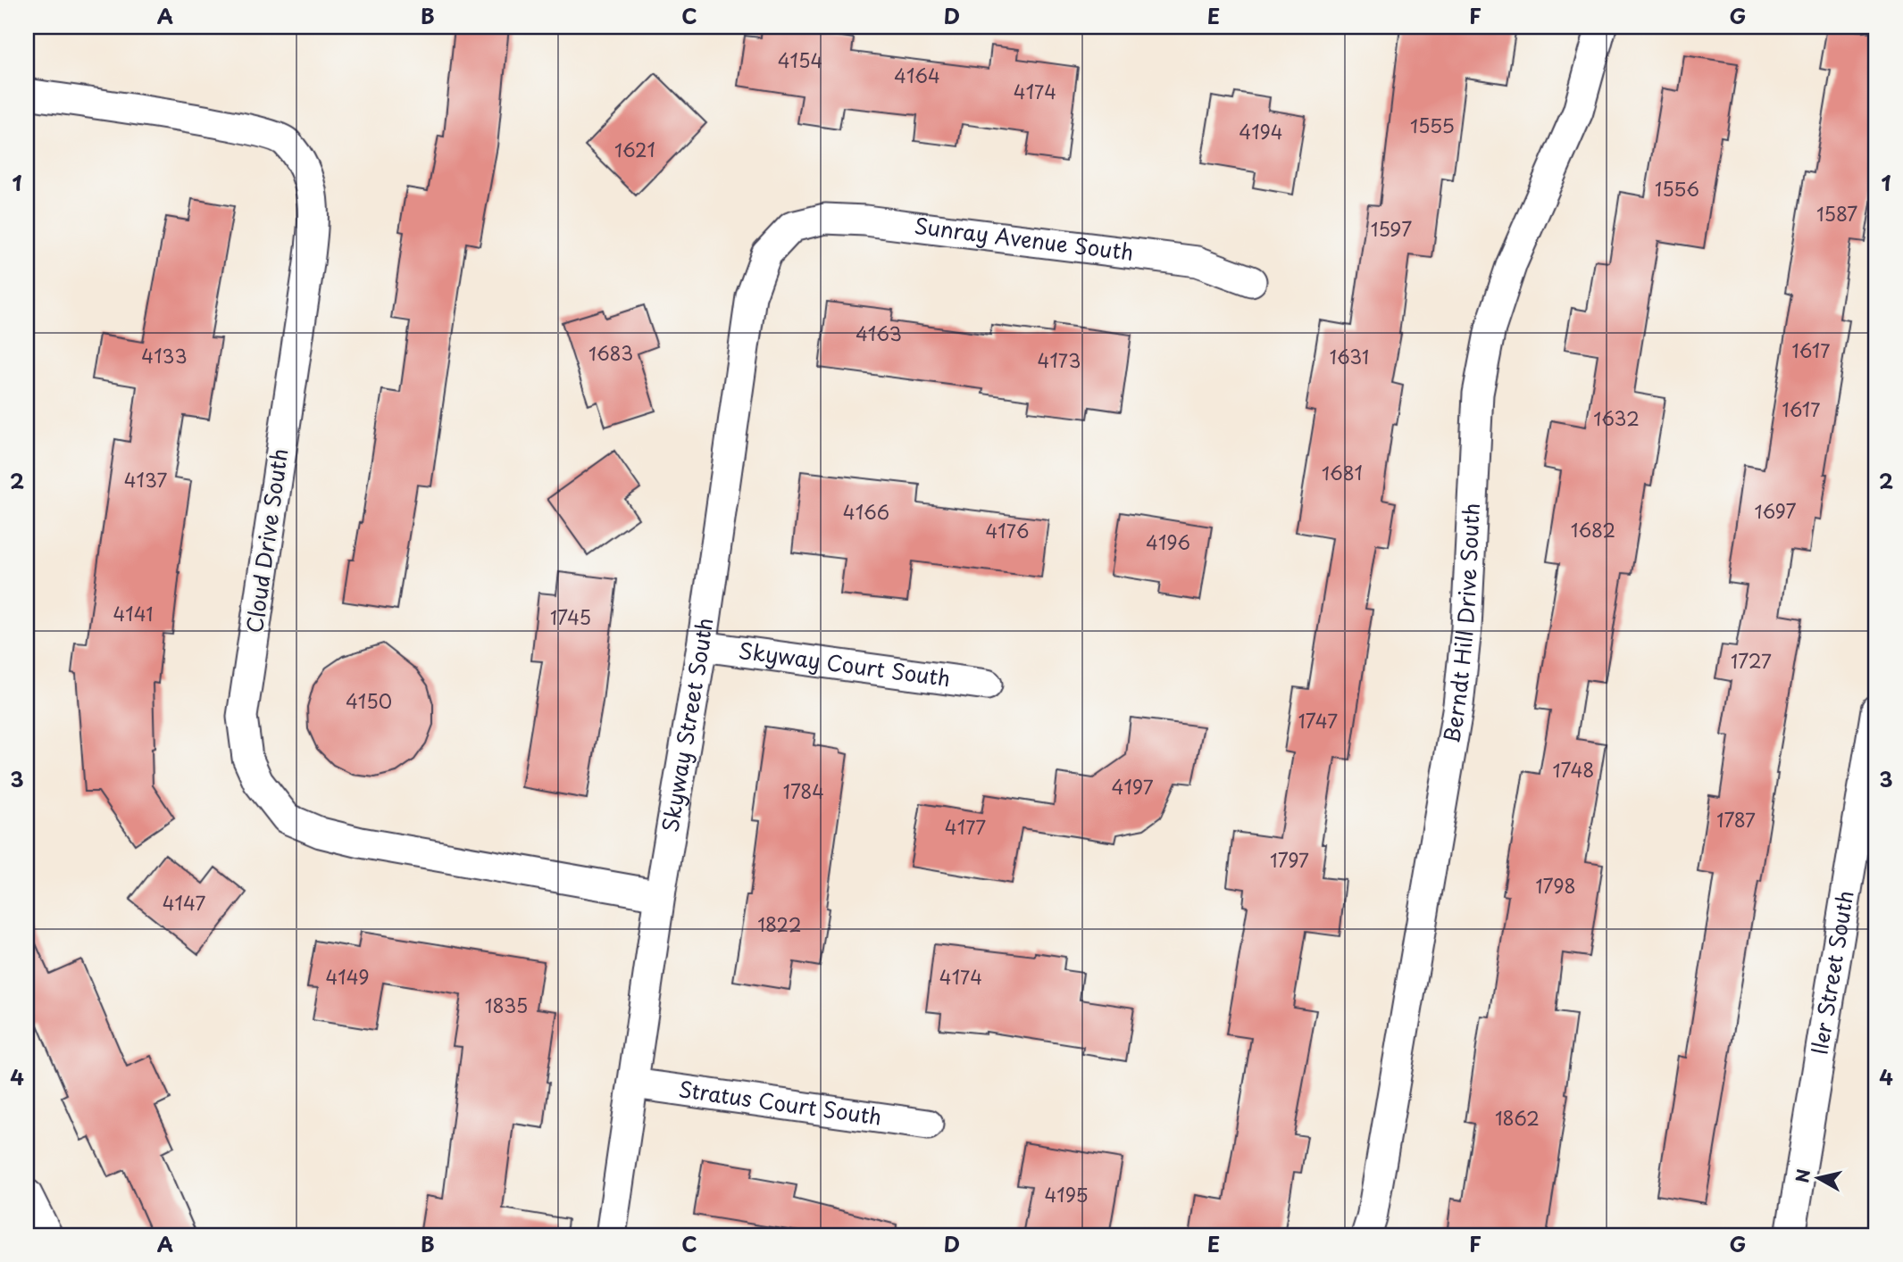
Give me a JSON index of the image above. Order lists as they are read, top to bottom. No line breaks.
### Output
{"streets":{"street":["Sunray Avenue South","Cloud Drive South","Berndt Hill Drive South","Skyway Court South","Skyway Street South","Iler Street South","Stratus Court South"]},"crossings":[["Sunray Avenue South","Skyway Street South"],["Cloud Drive South","Skyway Street South"],["Skyway Court South","Skyway Street South"],["Skyway Street South","Stratus Court South"]],"house_numbers":["4154","4164","4174","1555","4194","1621","1556","1587","1597","4163","1617","1683","4133","1631","4173","1617","1632","1681","4137","1697","4166","1682","4176","4196","4141","1745","1727","4150","1747","1748","4197","1784","1787","4177","1797","1798","4147","1822","4149","4174","1835","1862","4195"],"north":"left","grid":{"columns":["A","B","C","D","E","F","G"],"rows":["1","2","3","4"]}}
